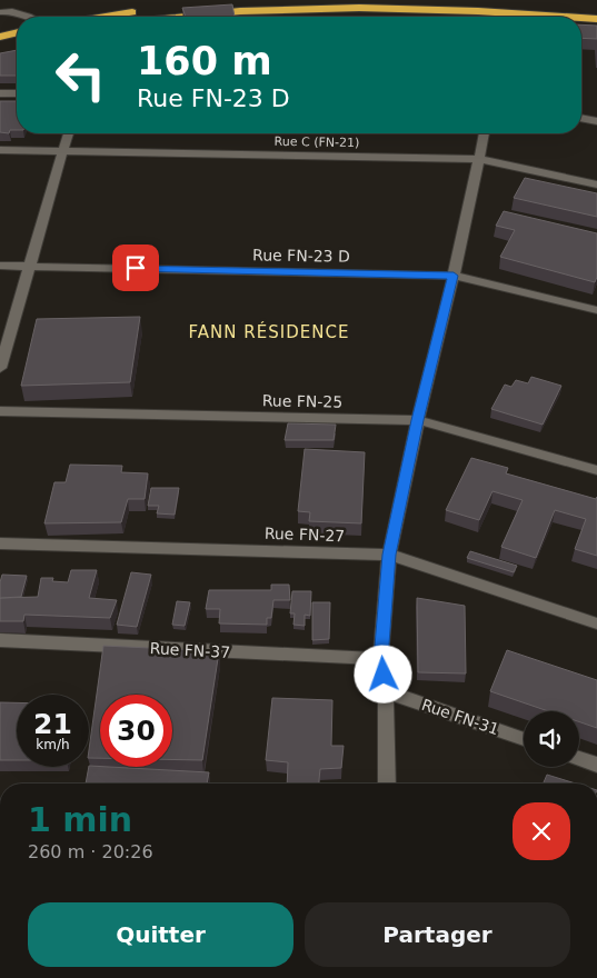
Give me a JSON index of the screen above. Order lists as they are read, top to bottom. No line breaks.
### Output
{"streets":{"street":["Rue C (FN-21)","Rue FN-23 D","Rue FN-25","Rue FN-27","Rue FN-37","Rue FN-31"]},"districts":["FANN RÉSIDENCE"],"page":{"turn":["160 m","Rue FN-23 D"],"speed":"21 km/h","limit":"30","heading":["1 min","260 m · 20:26"],"buttons":["Quitter","Partager"]}}
